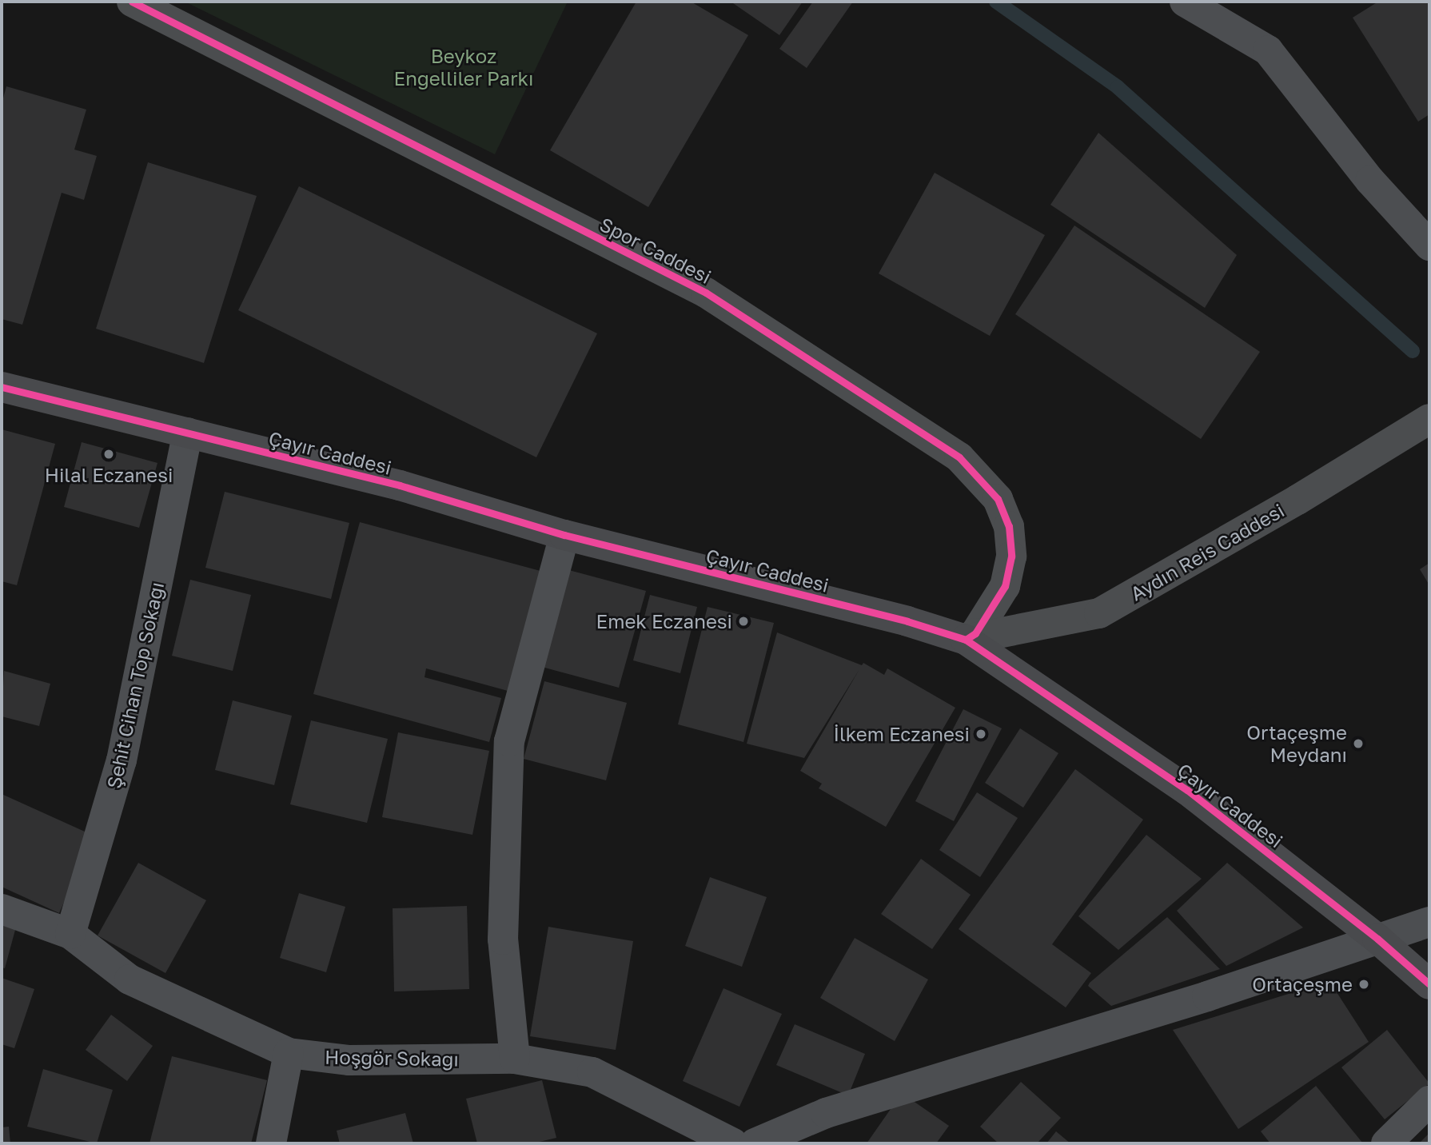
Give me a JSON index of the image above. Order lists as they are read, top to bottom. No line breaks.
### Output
{"streets":{"main road":["Çayır Caddesi"],"street":["Spor Caddesi","Aydın Reis Caddesi","Şehit Cihan Top Sokağı","Hoşgör Sokağı"]},"crossings":[["Spor Caddesi","Çayır Caddesi"],["Spor Caddesi","Aydın Reis Caddesi"],["Çayır Caddesi","Aydın Reis Caddesi"],["Çayır Caddesi","Şehit Cihan Top Sokağı"],["Şehit Cihan Top Sokağı","Hoşgör Sokağı"]],"parks":["Beykoz Engelliler Parkı"],"places":["Hilal Eczanesi","Emek Eczanesi","İlkem Eczanesi","Ortaçeşme Meydanı","Ortaçeşme"]}
